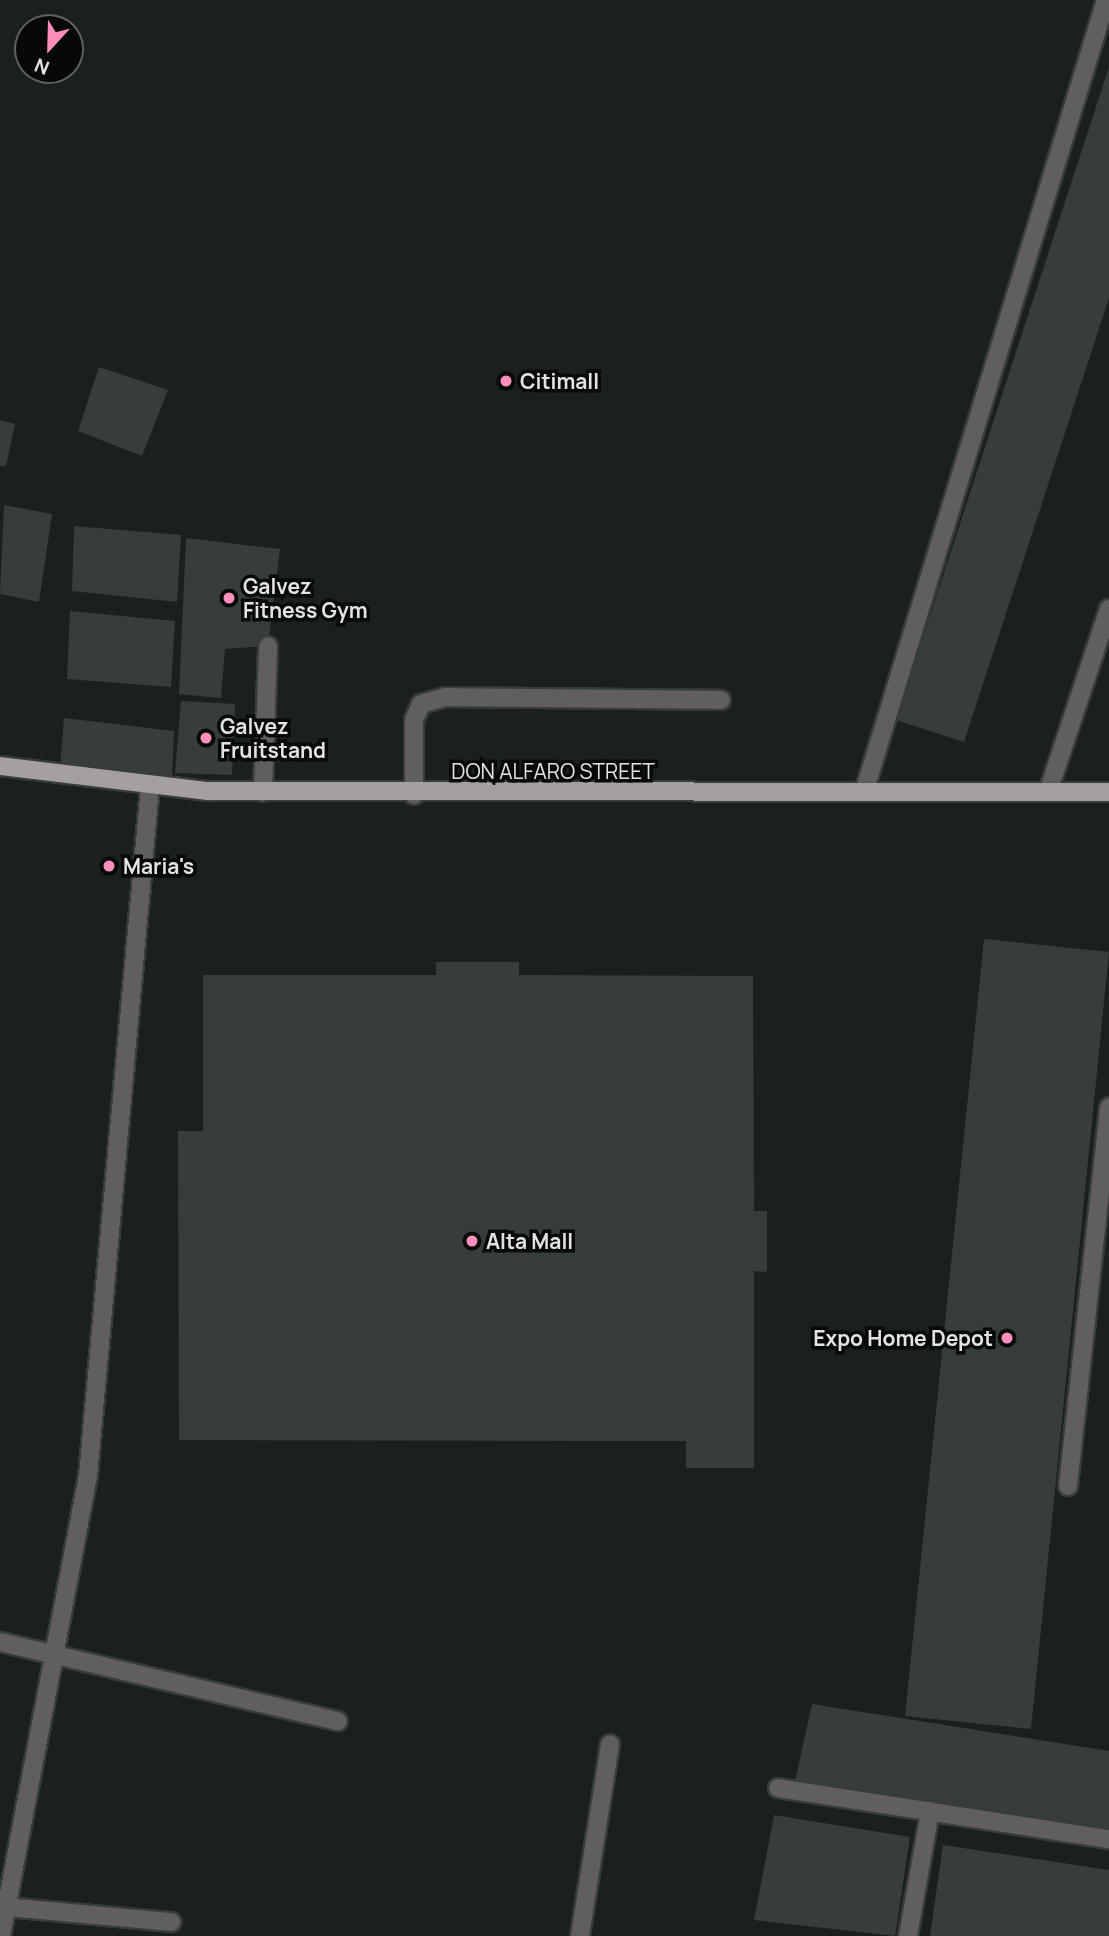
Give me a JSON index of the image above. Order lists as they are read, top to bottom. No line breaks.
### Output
{"streets":{"main road":["DON ALFARO STREET"]},"places":["Citimall","Galvez Fitness Gym","Galvez Fruitstand","Maria's","Alta Mall","Expo Home Depot"],"north":"bottom"}
